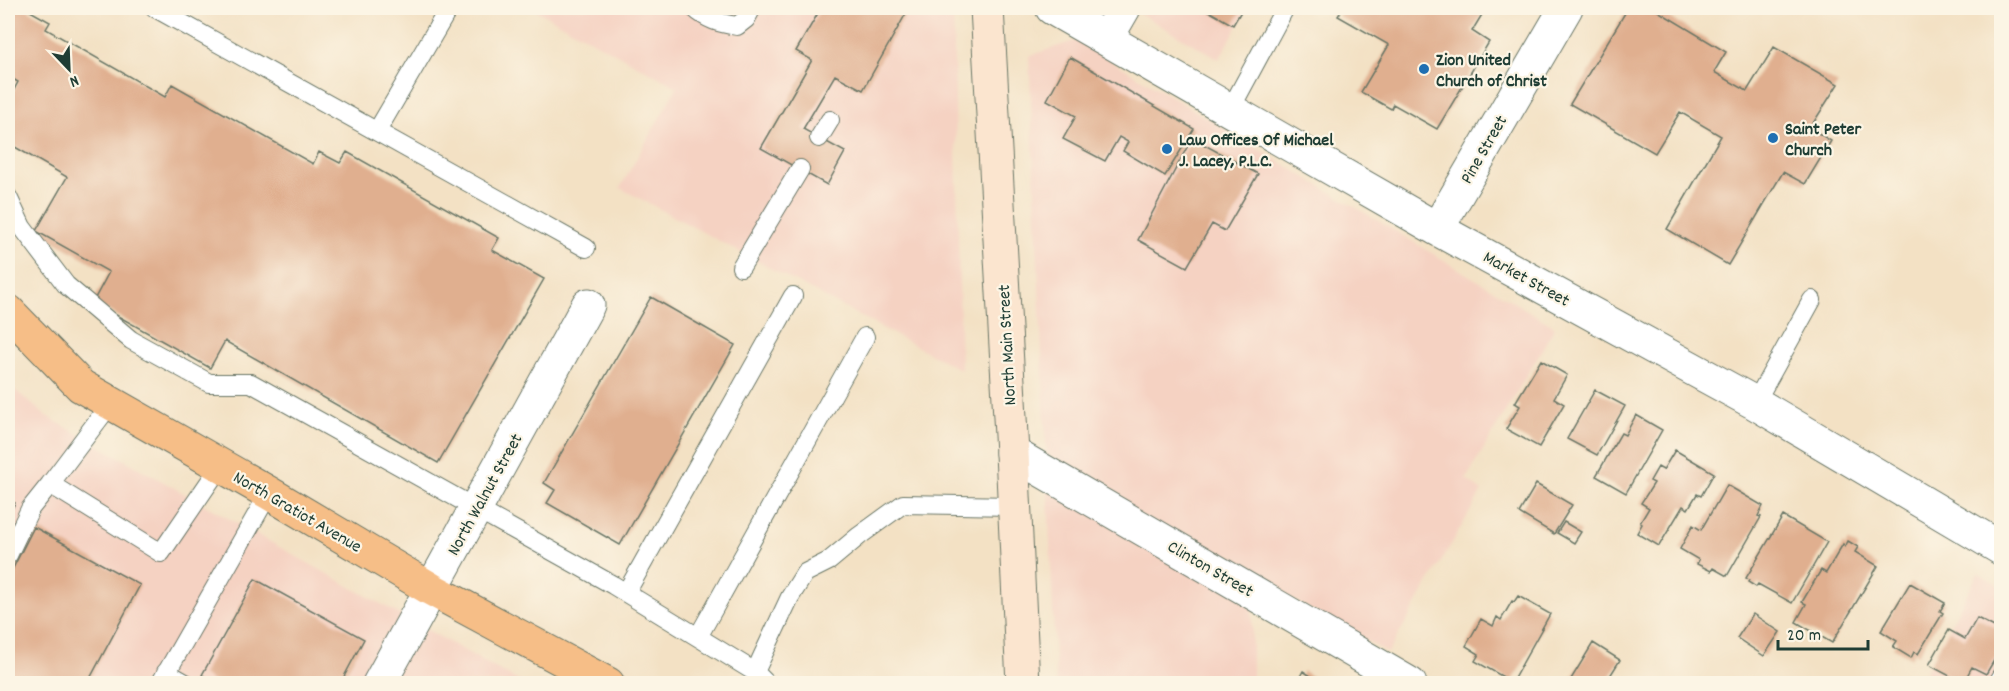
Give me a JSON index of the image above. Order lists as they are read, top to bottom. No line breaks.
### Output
{"streets":{"main road":["North Main Street","North Gratiot Avenue"],"street":["Pine Street","Market Street","North Walnut Street","Clinton Street"]},"crossings":[["Pine Street","Market Street"],["North Main Street","Clinton Street"],["North Walnut Street","North Gratiot Avenue"]],"places":["Zion United Church of Christ","Saint Peter Church","Law Offices Of Michael J. Lacey, P.L.C."],"scale_bar":"20 m","north":"bottom right"}
